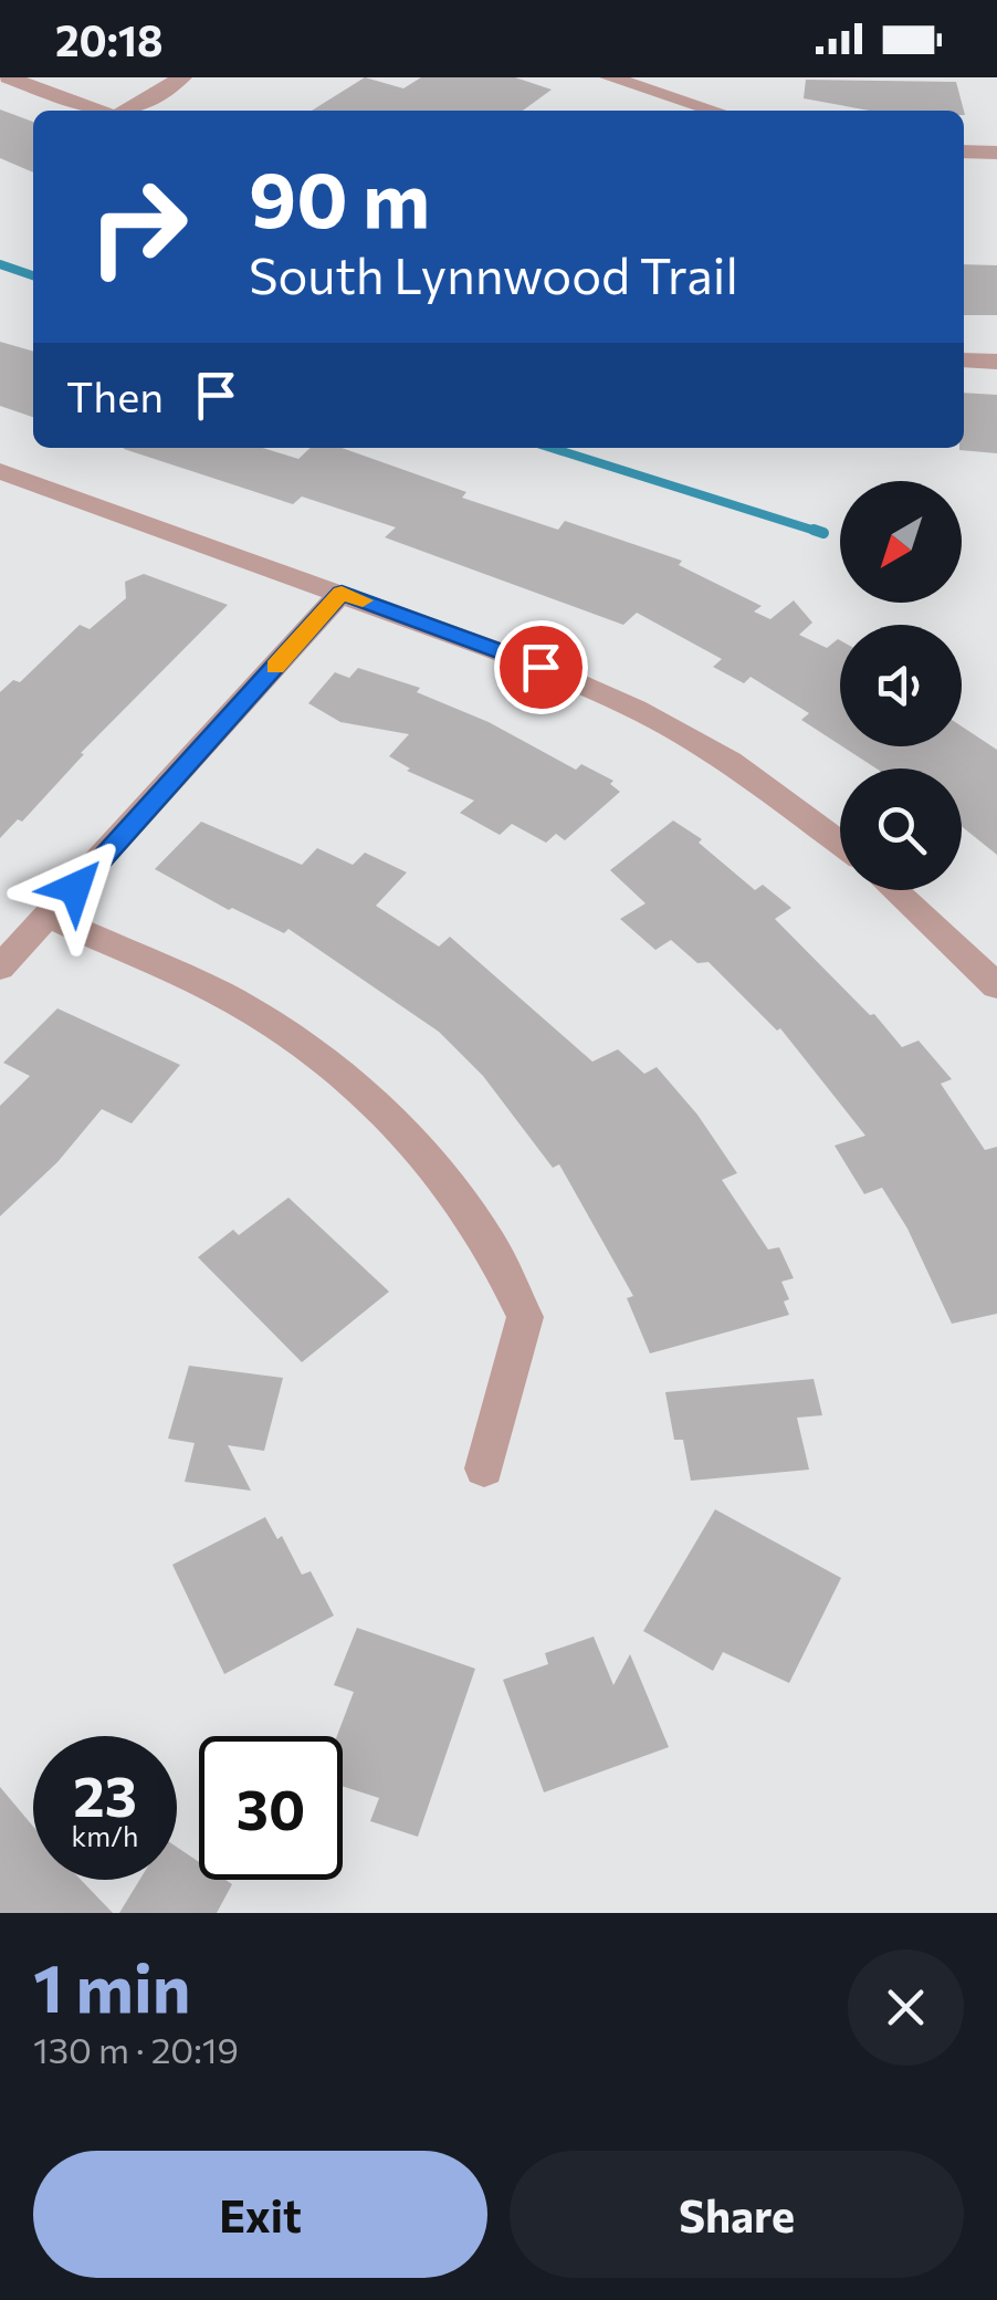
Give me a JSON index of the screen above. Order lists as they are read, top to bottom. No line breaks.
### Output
{"north":"bottom left","page":{"status":"20:18","turn":["90 m","South Lynnwood Trail"],"then":"Then","speed":"23 km/h","limit":"30","heading":["1 min","130 m · 20:19"],"buttons":["Exit","Share"]}}
